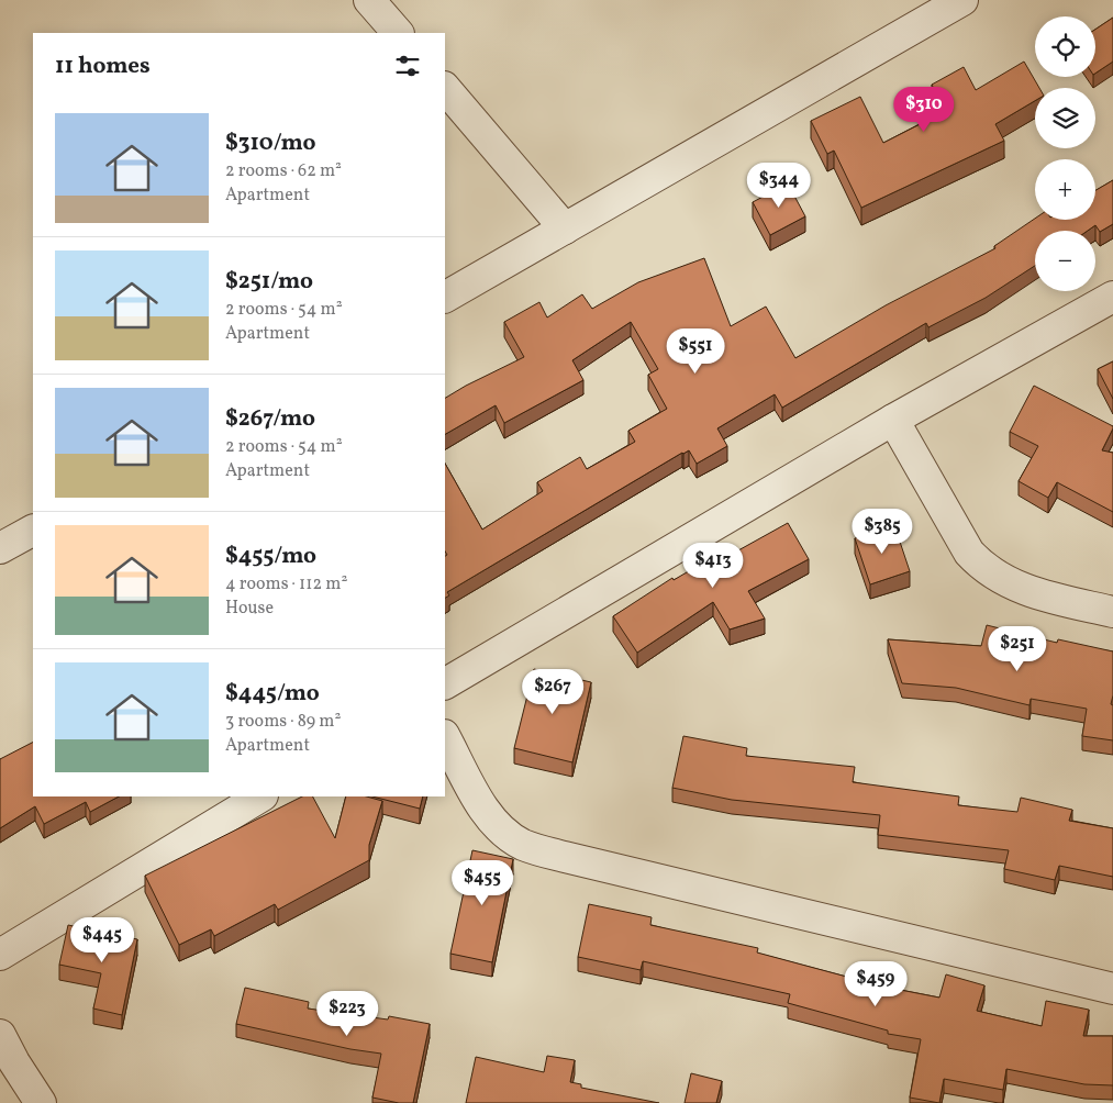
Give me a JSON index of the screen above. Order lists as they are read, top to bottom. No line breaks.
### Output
{"page":{"map_buttons":["+","−"],"heading":"11 homes","price":["$310","$344","$551","$385","$413","$251","$267","$455","$445","$459","$223"],"list":[{"name":"$310/mo","note":"2 rooms · 62 m² · Apartment"},{"name":"$251/mo","note":"2 rooms · 54 m² · Apartment"},{"name":"$267/mo","note":"2 rooms · 54 m² · Apartment"},{"name":"$455/mo","note":"4 rooms · 112 m² · House"},{"name":"$445/mo","note":"3 rooms · 89 m² · Apartment"}]}}
